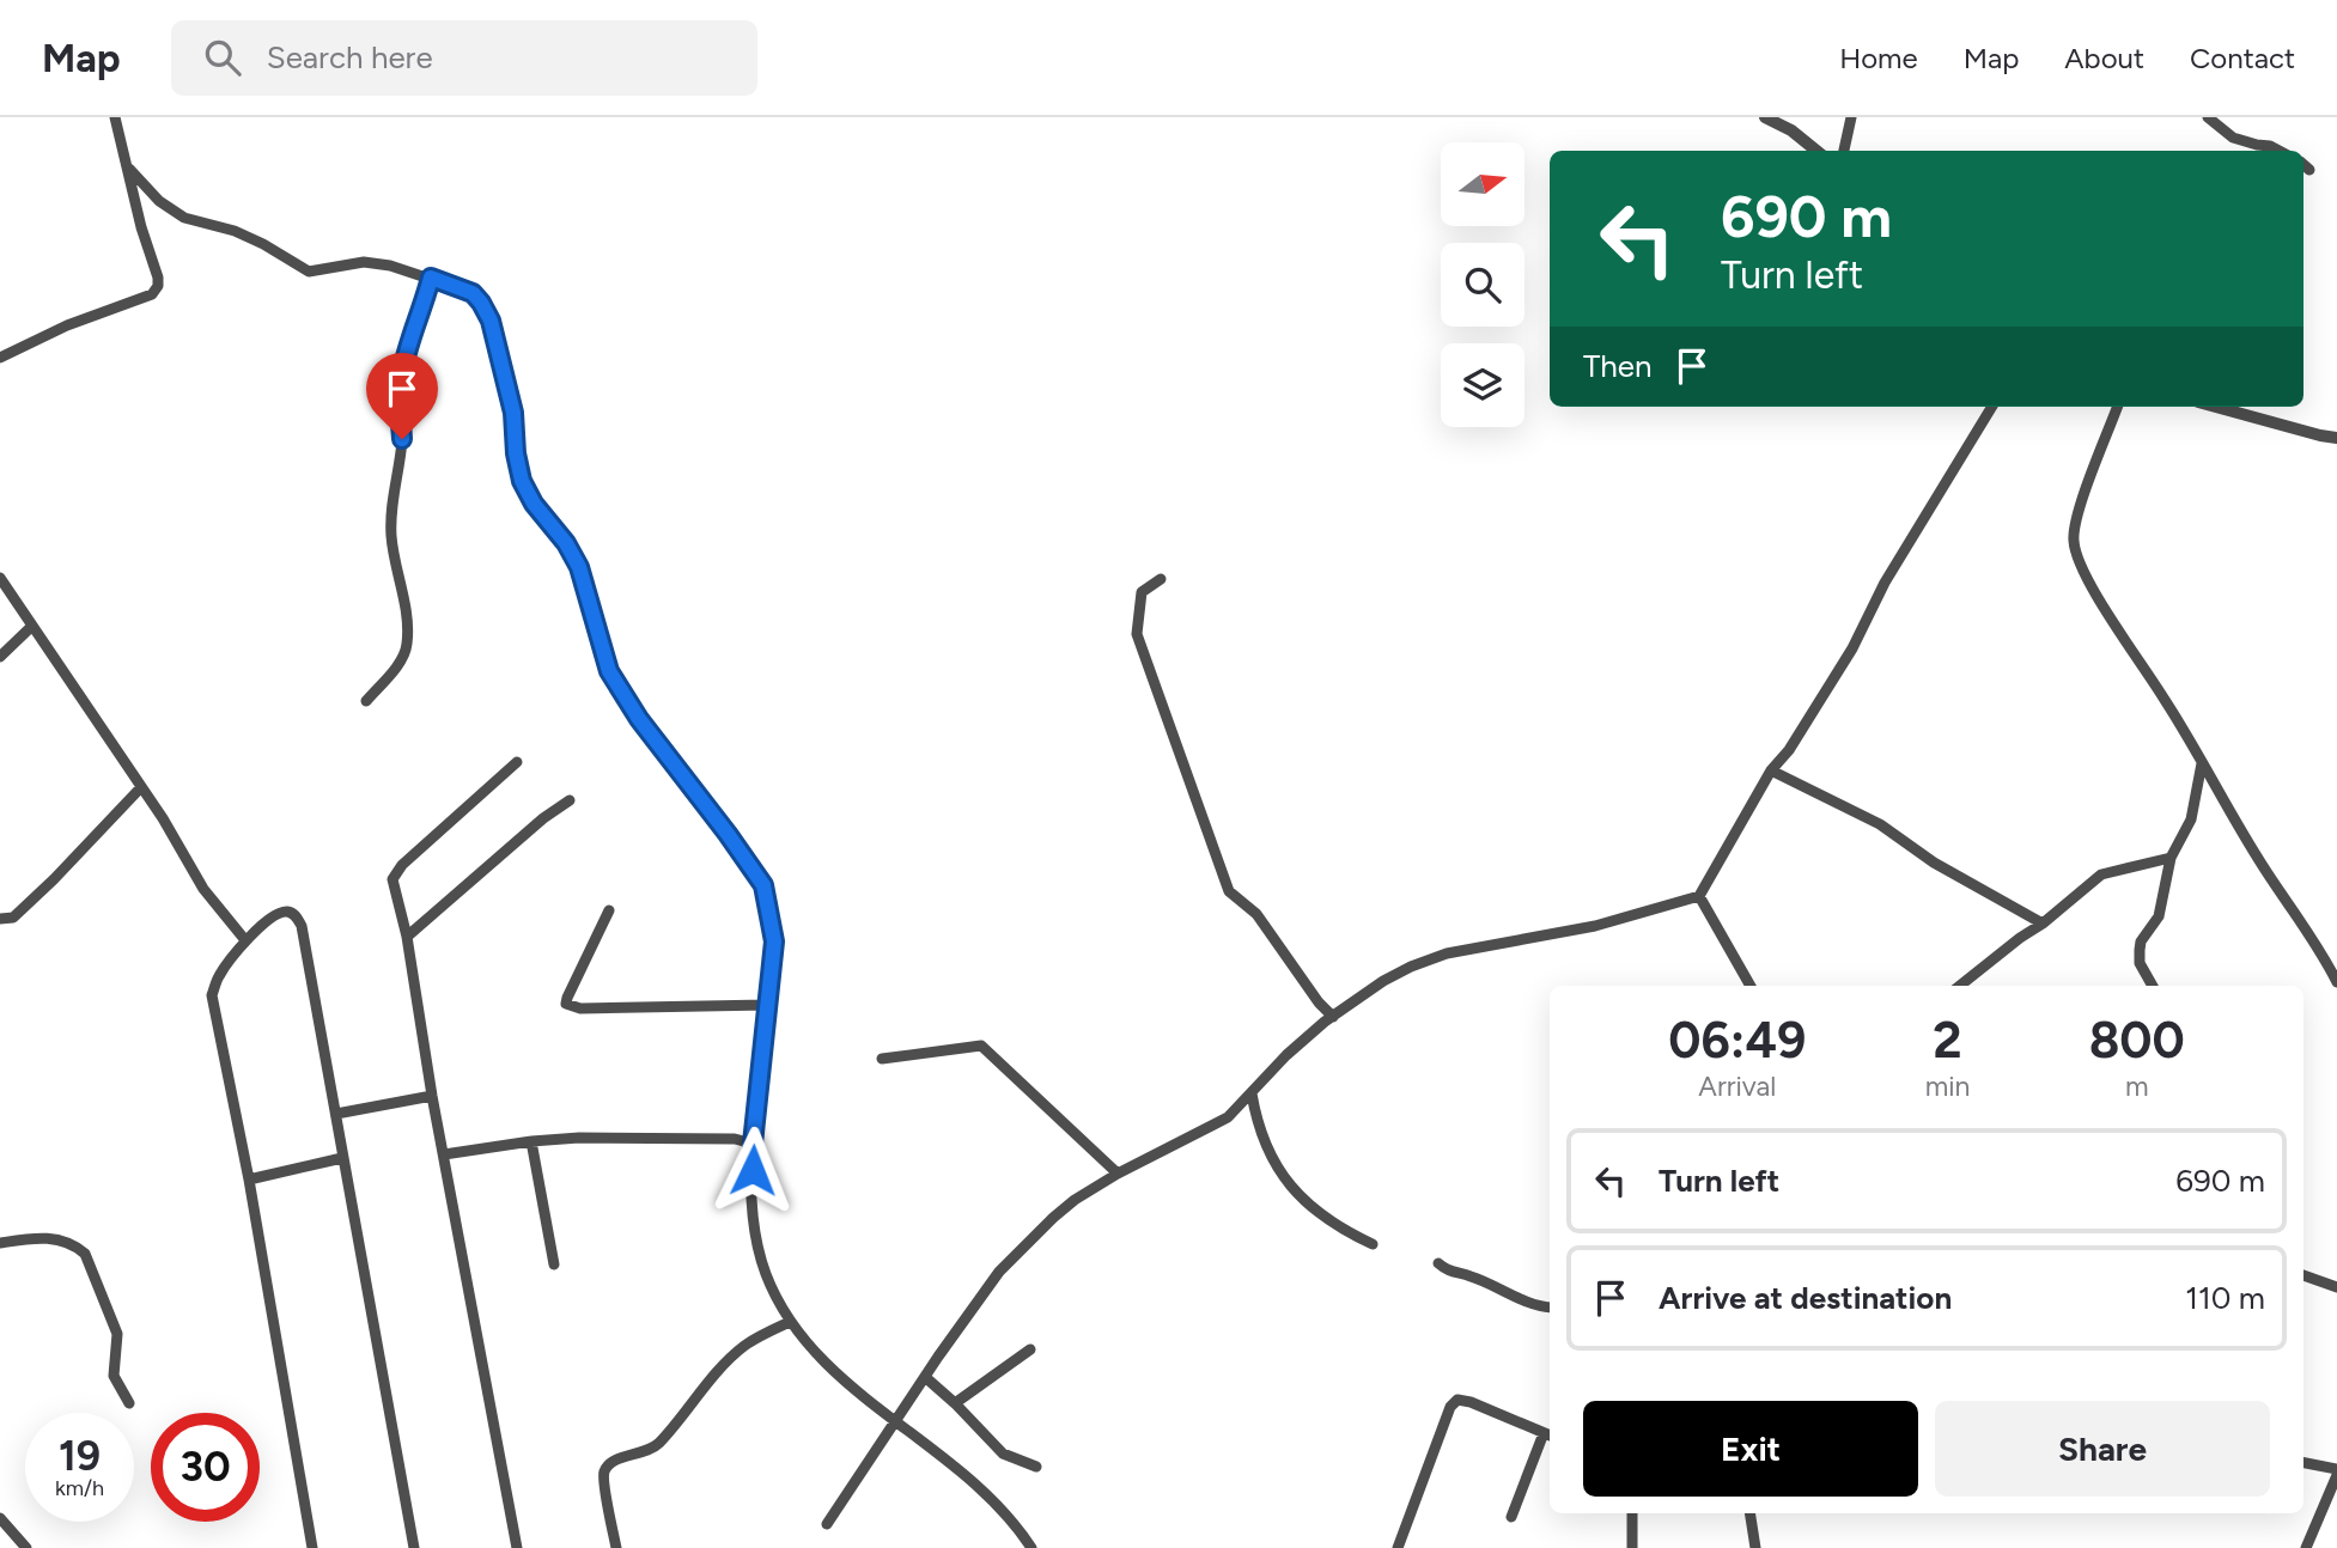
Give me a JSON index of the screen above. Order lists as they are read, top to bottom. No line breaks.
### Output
{"north":"right","page":{"header":"Map","search":"Search here","nav":["Home","Map","About","Contact"],"turn":["690 m","Turn left"],"then":"Then","eta":["06:49","Arrival","2","min","800","m"],"list":[{"name":"Turn left","value":"690 m"},{"name":"Arrive at destination","value":"110 m"}],"buttons":["Exit","Share"],"speed":"19 km/h","limit":"30"}}
